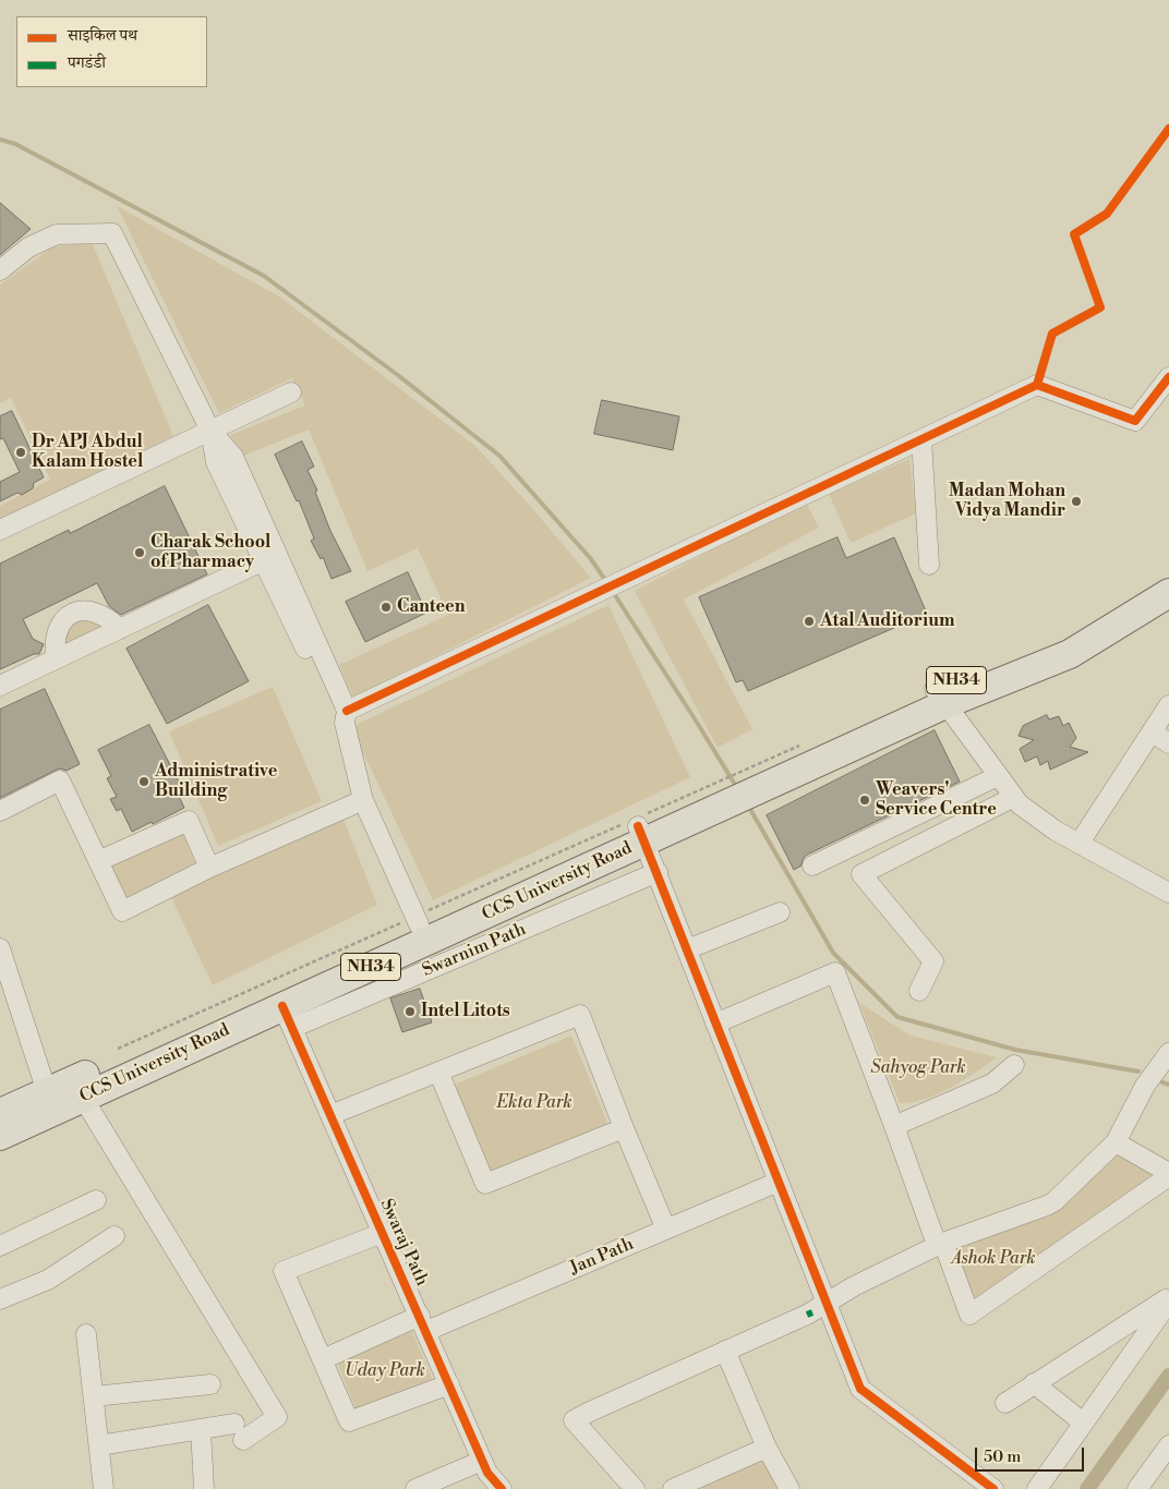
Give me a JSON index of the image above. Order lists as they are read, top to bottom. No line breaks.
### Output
{"streets":{"highway":["NH34","CCS University Road"],"street":["Swarnim Path","Swaraj Path","Jan Path"]},"crossings":[["CCS University Road","Swarnim Path"],["CCS University Road","Swaraj Path"],["Swarnim Path","Swaraj Path"],["Swaraj Path","Jan Path"]],"parks":["Sahyog Park","Ekta Park","Ashok Park","Uday Park"],"places":["Dr APJ Abdul Kalam Hostel","Madan Mohan Vidya Mandir","Charak School of Pharmacy","Canteen","Atal Auditorium","Administrative Building","Weavers' Service Centre","Intel Litots"],"legend":["साइकिल पथ","पगडंडी"],"scale_bar":"50 m"}
